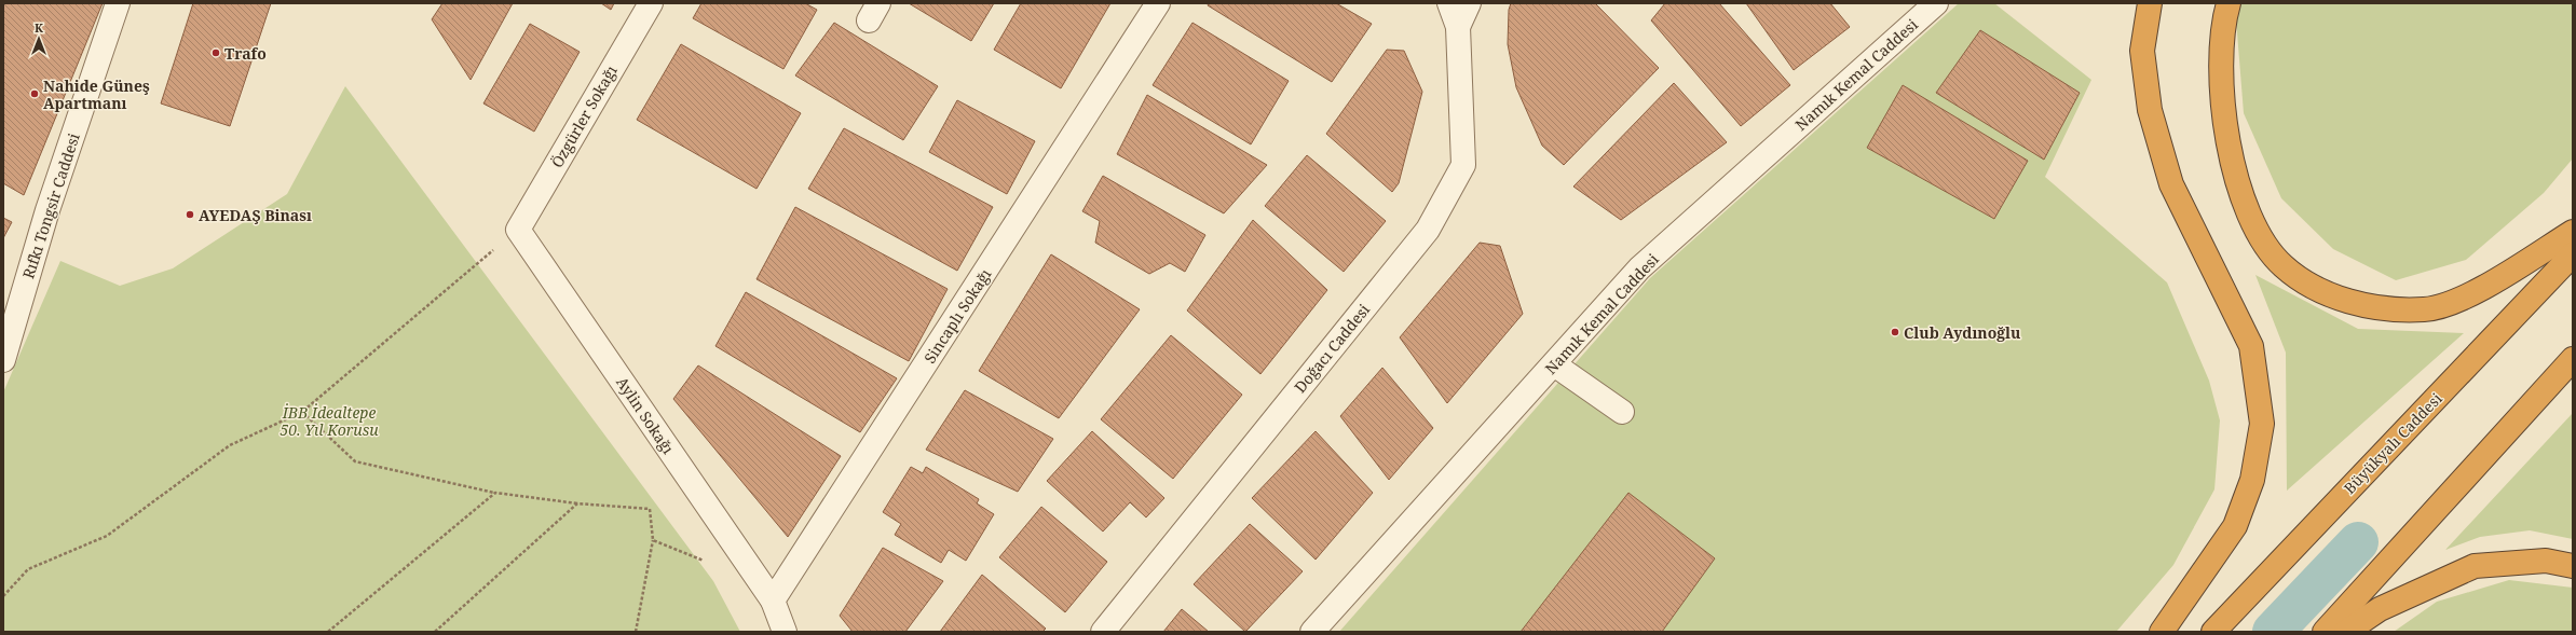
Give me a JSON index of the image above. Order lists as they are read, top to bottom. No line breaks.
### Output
{"streets":{"highway":["Büyükyalı Caddesi"],"street":["Namık Kemal Caddesi","Özgürler Sokağı","Rıfkı Tongsir Caddesi","Sincaplı Sokağı","Doğacı Caddesi","Aylin Sokağı"]},"crossings":[["Özgürler Sokağı","Aylin Sokağı"],["Sincaplı Sokağı","Aylin Sokağı"]],"parks":["İBB İdealtepe 50. Yıl Korusu"],"places":["Trafo","Nahide Güneş Apartmanı","AYEDAŞ Binası","Club Aydınoğlu"],"north":"top"}
